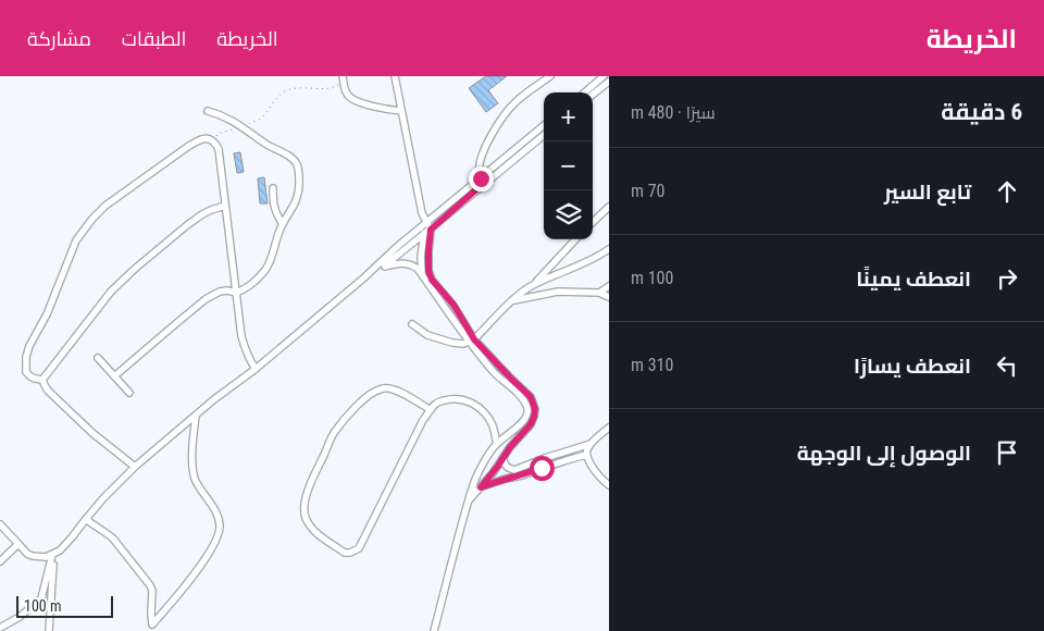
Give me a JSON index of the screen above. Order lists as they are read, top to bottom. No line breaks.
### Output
{"scale_bar":"100 m","page":{"header":"الخريطة","nav":["الخريطة","الطبقات","مشاركة"],"heading":["6 دقيقة","سيرًا · 480 m"],"map_buttons":["+","−"],"list":[["تابع السير","70 m"],["انعطف يمينًا","100 m"],["انعطف يسارًا","310 m"],"الوصول إلى الوجهة"],"scale":"100 m"}}
